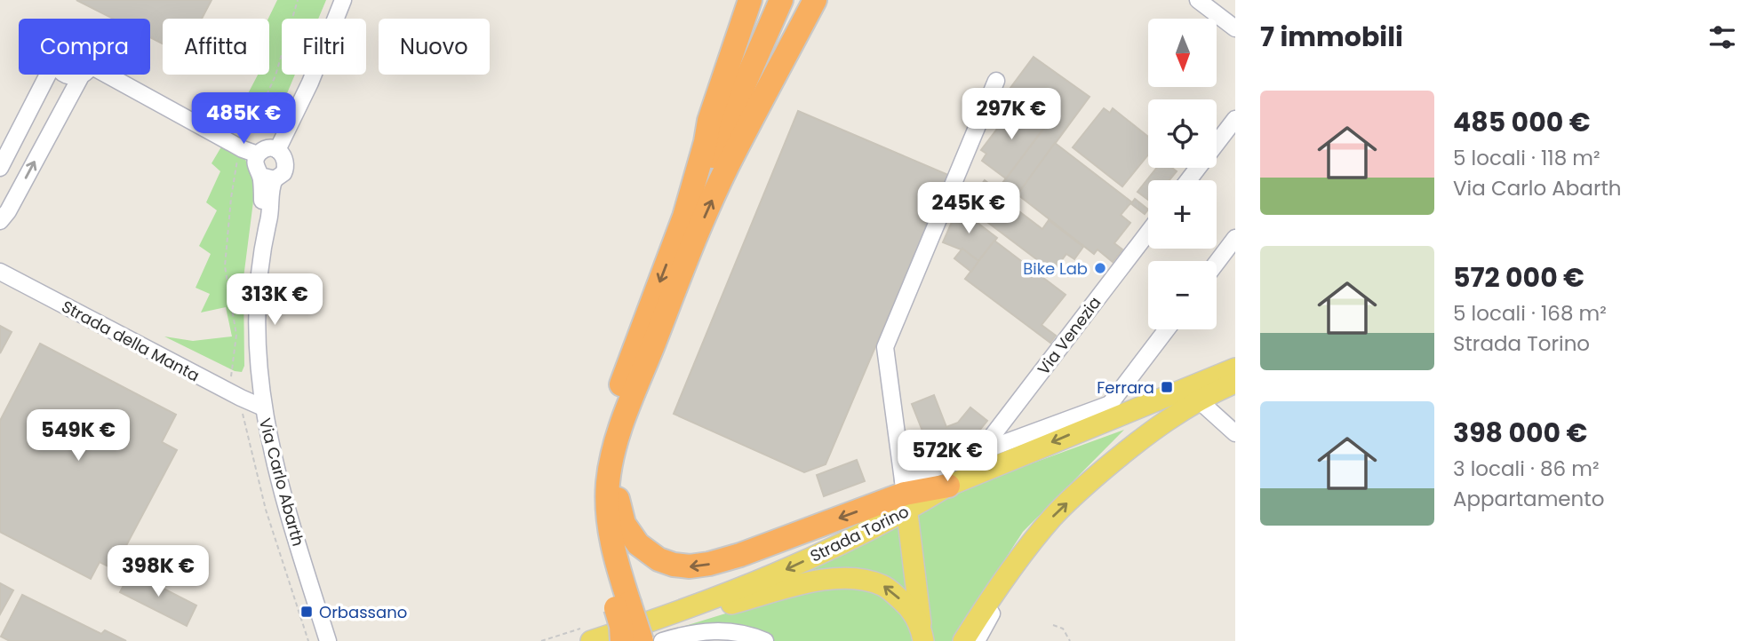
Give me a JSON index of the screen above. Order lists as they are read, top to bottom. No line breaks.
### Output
{"streets":{"main road":["Strada Torino"],"street":["Via Venezia","Strada della Manta","Via Carlo Abarth"]},"crossings":[["Via Venezia","Strada Torino"],["Strada della Manta","Via Carlo Abarth"]],"places":{"other":["Bike Lab"],"transit":["Ferrara","Orbassano"]},"north":"bottom","page":{"heading":"7 immobili","map_buttons":["+","−"],"chip":["Compra","Affitta","Filtri","Nuovo"],"list":[{"name":"485 000 €","note":"5 locali · 118 m² · Via Carlo Abarth"},{"name":"572 000 €","note":"5 locali · 168 m² · Strada Torino"},{"name":"398 000 €","note":"3 locali · 86 m² · Appartamento"}],"price":["297K €","485K €","245K €","313K €","549K €","572K €","398K €"]}}
